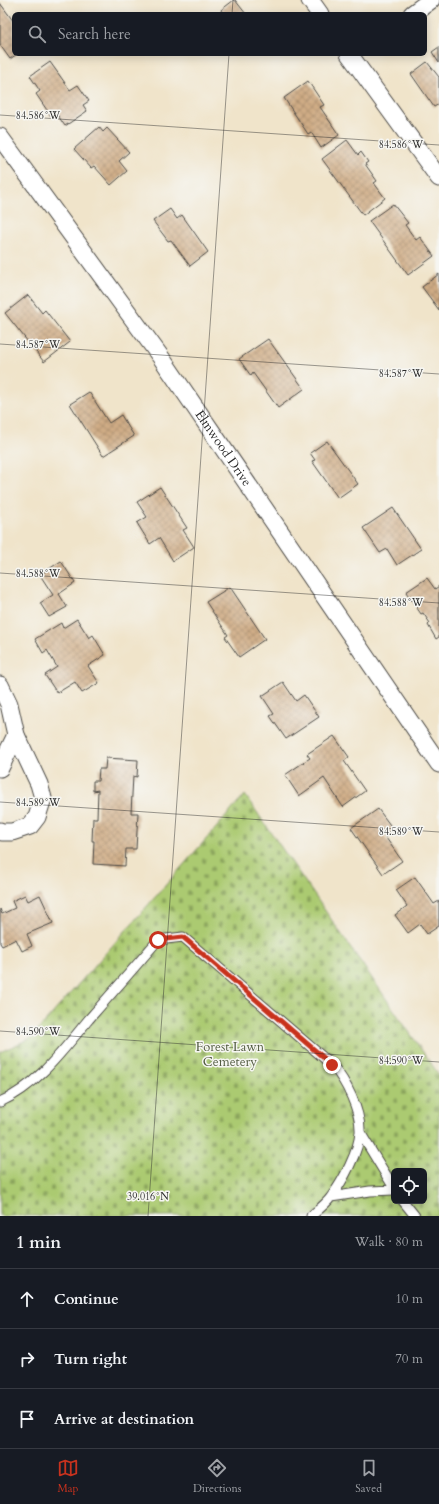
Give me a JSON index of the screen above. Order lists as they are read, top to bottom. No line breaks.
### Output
{"streets":{"street":["Elmwood Drive"]},"parks":["Forest Lawn Cemetery"],"page":{"search":"Search here","heading":["1 min","Walk · 80 m"],"list":[["Continue","10 m"],["Turn right","70 m"],"Arrive at destination"],"nav":["Map","Directions","Saved"]},"coordinates":["84.586°W","84.587°W","84.588°W","84.589°W","84.590°W","39.016°N"]}
